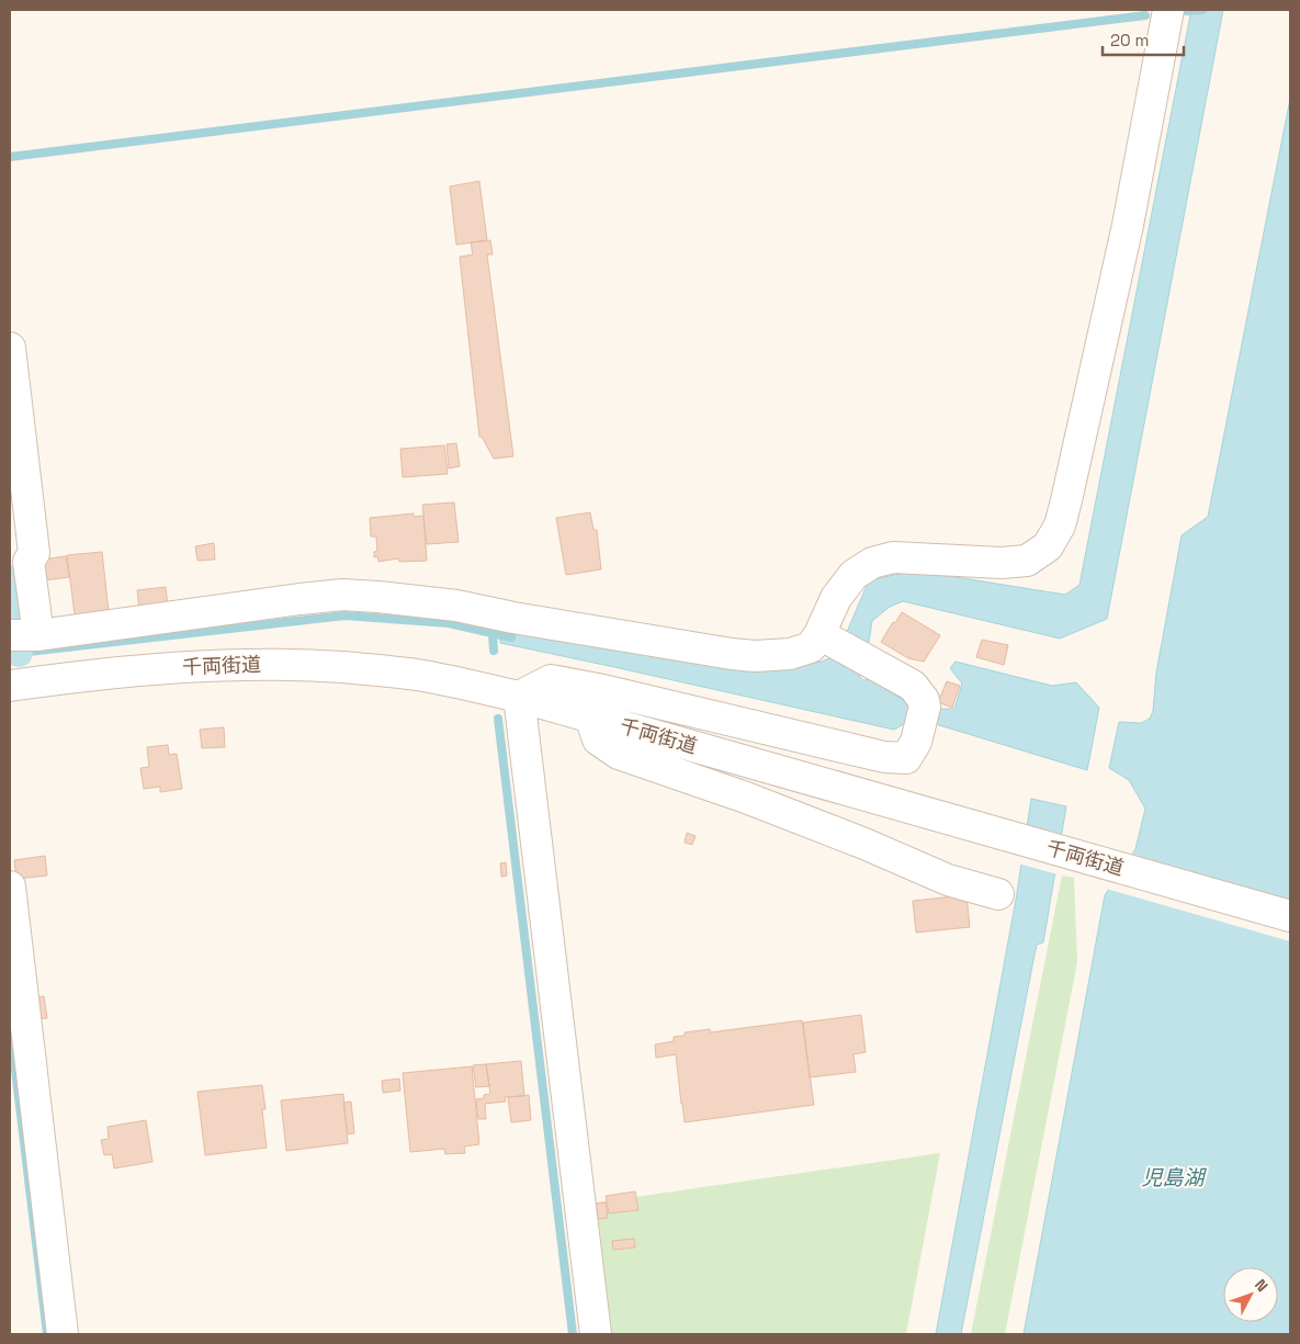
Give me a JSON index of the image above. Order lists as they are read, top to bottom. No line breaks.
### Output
{"streets":{"street":["千両街道"]},"water":["児島湖"],"scale_bar":"20 m","north":"top right"}
